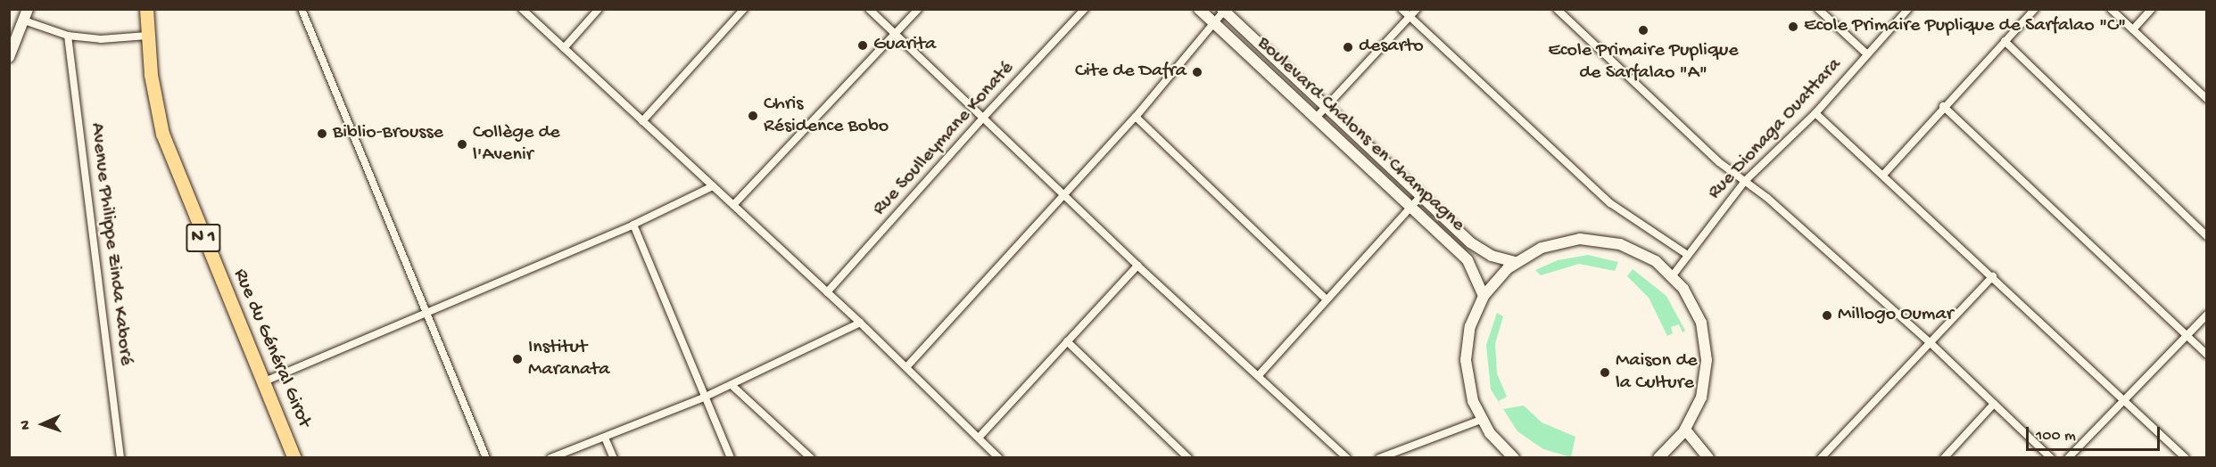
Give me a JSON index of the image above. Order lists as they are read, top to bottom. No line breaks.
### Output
{"streets":{"highway":["N 1","Rue du Général Girot"],"main road":["Boulevard Chalons en Champagne"],"street":["Rue Dionaga Ouattara","Rue Soulleymane Konaté","Avenue Philippe Zinda Kaboré"]},"places":["Ecole Primaire Puplique de Sarfalao \"C\"","Ecole Primaire Puplique de Sarfalao \"A\"","Guarita","desarto","Cite de Dafra","Chris Résidence Bobo","Biblio-Brousse","Collège de l'Avenir","Millogo Oumar","Institut Maranata","Maison de la Culture"],"scale_bar":"100 m","north":"left"}
